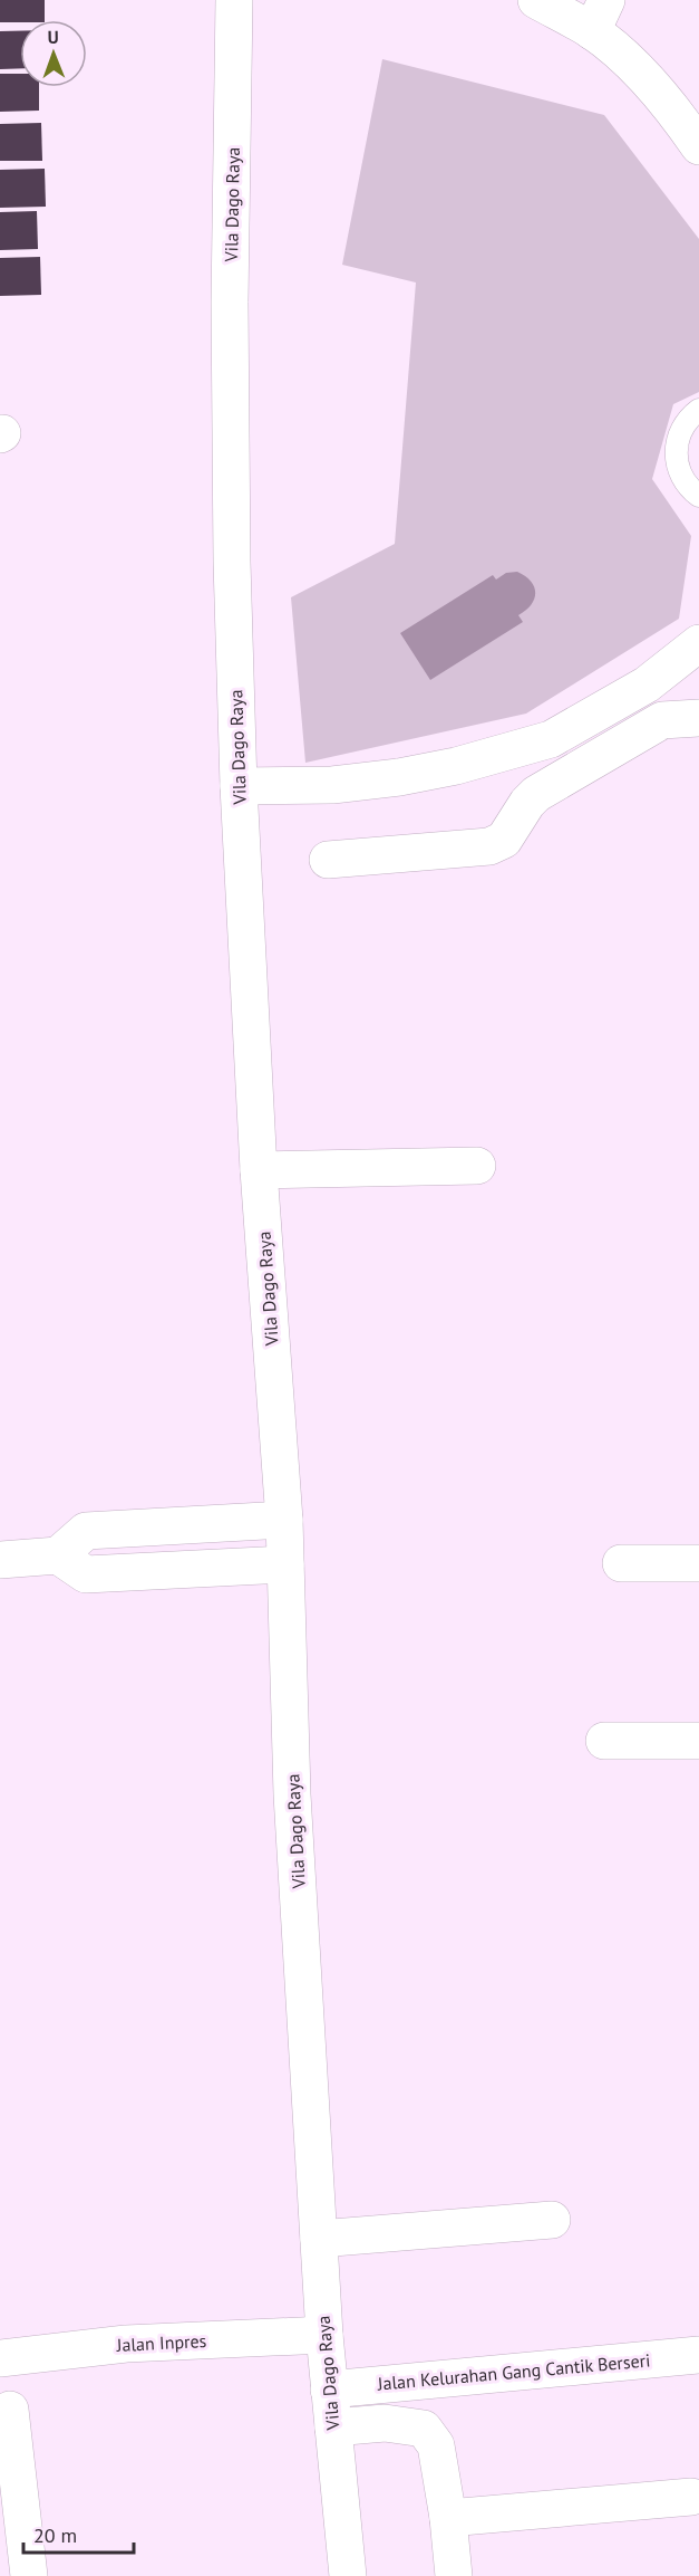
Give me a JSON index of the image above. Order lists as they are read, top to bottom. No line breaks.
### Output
{"streets":{"street":["Vila Dago Raya","Jalan Inpres","Jalan Kelurahan Gang Cantik Berseri"]},"crossings":[["Vila Dago Raya","Jalan Inpres"],["Vila Dago Raya","Jalan Kelurahan Gang Cantik Berseri"]],"scale_bar":"20 m","north":"top"}
